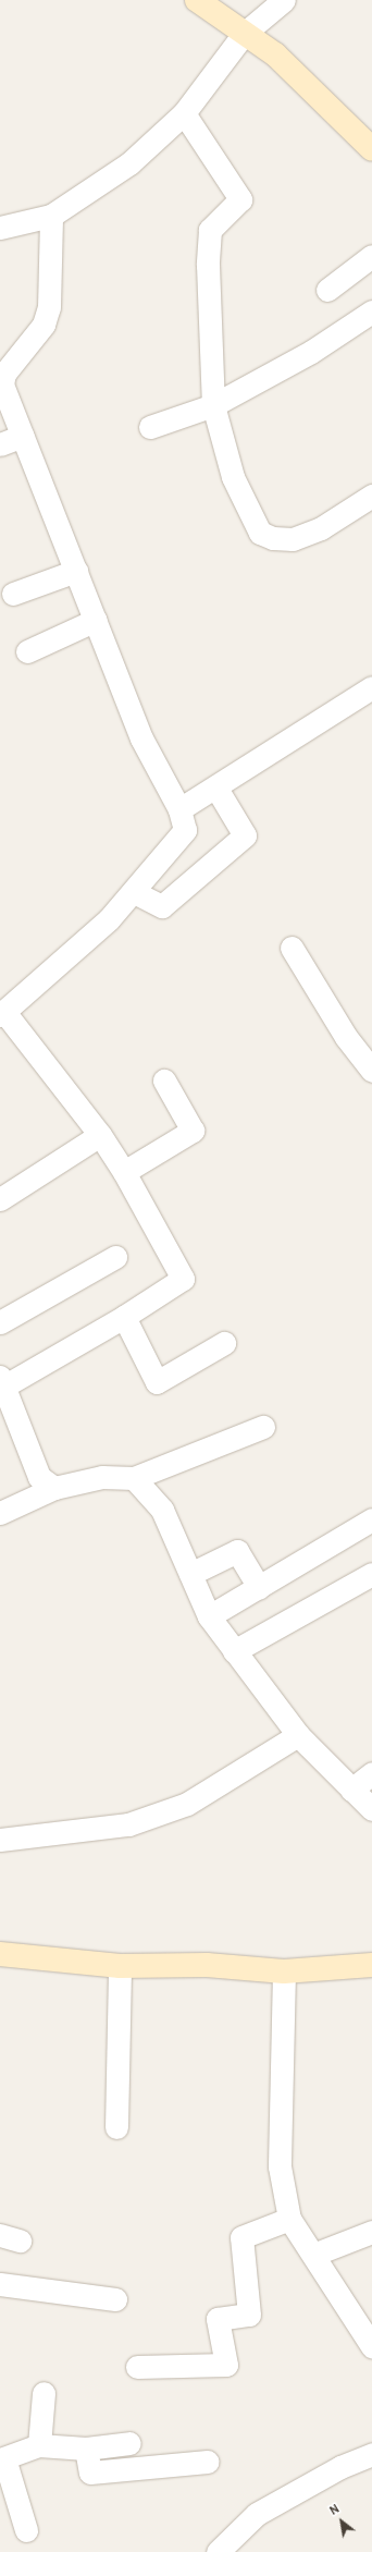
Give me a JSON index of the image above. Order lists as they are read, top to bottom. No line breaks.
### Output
{"north":"top left"}
